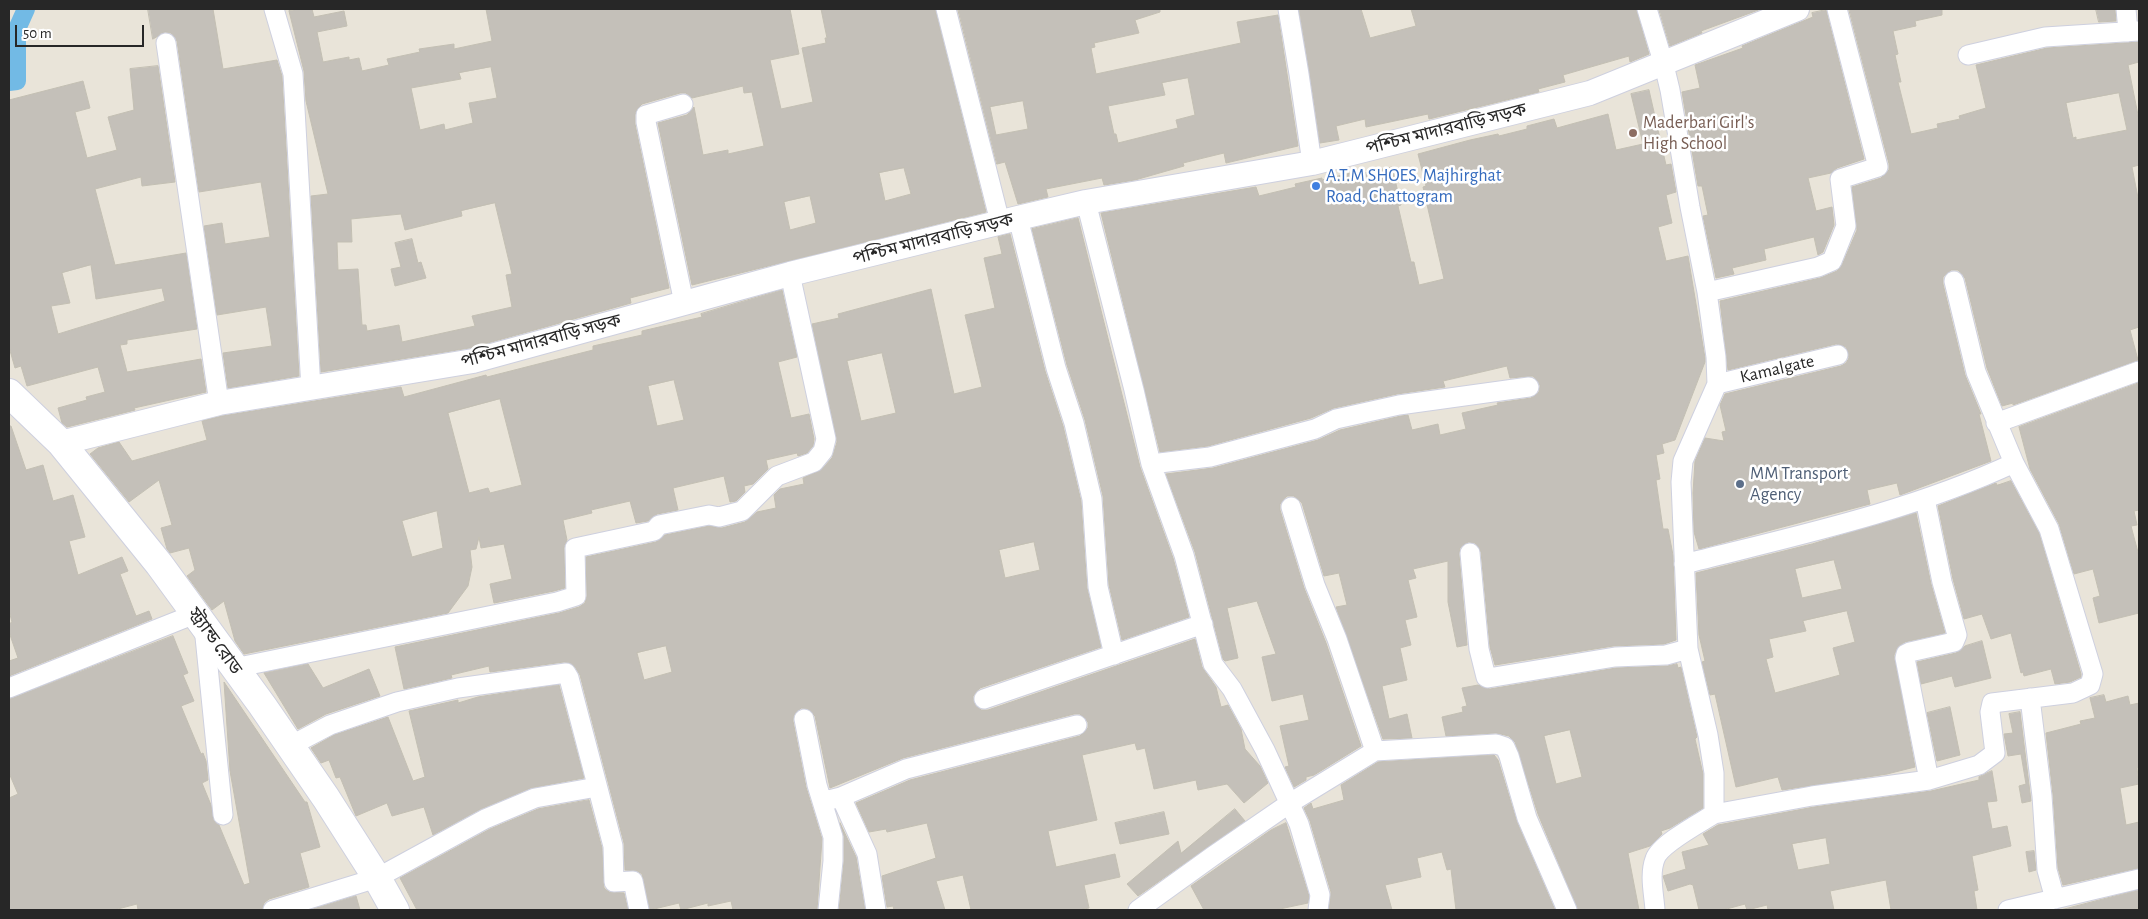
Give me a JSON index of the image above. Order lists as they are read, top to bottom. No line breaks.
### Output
{"streets":{"main road":["স্ট্র্যান্ড রোড"],"street":["পশ্চিম মাদারবাড়ি সড়ক","Kamalgate"]},"crossings":[["পশ্চিম মাদারবাড়ি সড়ক","স্ট্র্যান্ড রোড"]],"places":["Maderbari Girl's High School","A.T.M SHOES, Majhirghat Road, Chattogram","MM Transport Agency"],"scale_bar":"50 m"}
